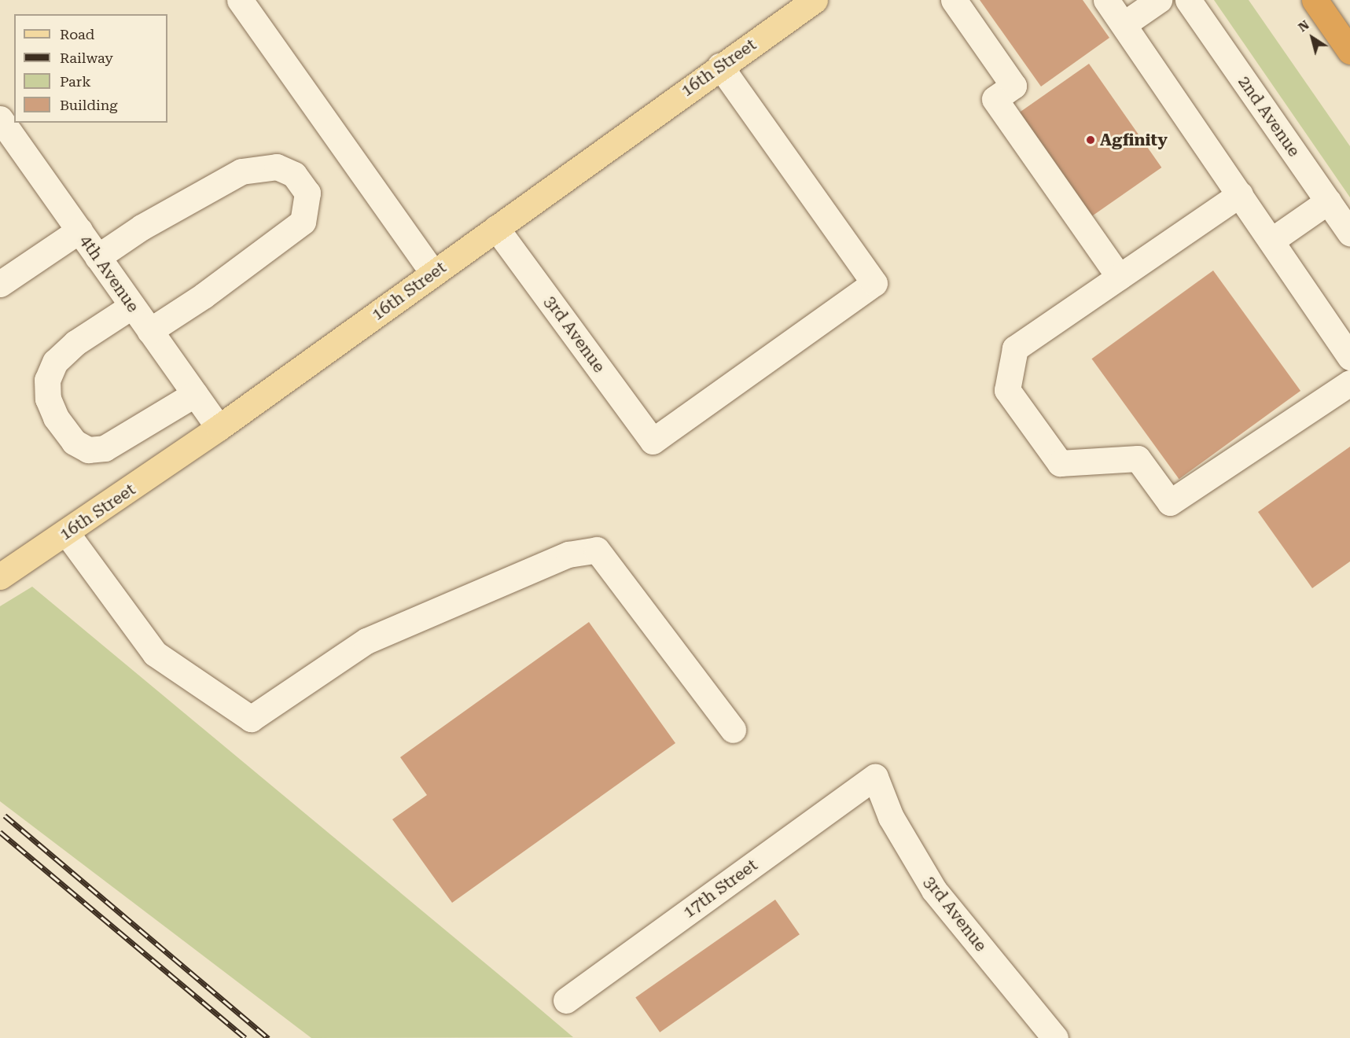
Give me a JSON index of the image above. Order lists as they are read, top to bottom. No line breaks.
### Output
{"streets":{"main road":["16th Street"],"street":["2nd Avenue","4th Avenue","3rd Avenue","17th Street"]},"crossings":[["16th Street","4th Avenue"],["16th Street","3rd Avenue"],["3rd Avenue","17th Street"]],"places":["Agfinity"],"legend":["Road","Railway","Park","Building"],"north":"top left"}
